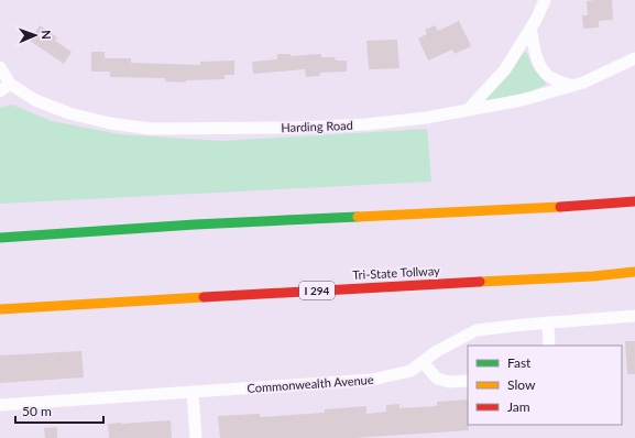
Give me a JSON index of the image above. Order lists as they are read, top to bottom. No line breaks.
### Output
{"streets":{"highway":["Tri-State Tollway","I 294"],"street":["Harding Road","Commonwealth Avenue"]},"legend":["Fast","Slow","Jam"],"scale_bar":"50 m","north":"right"}
